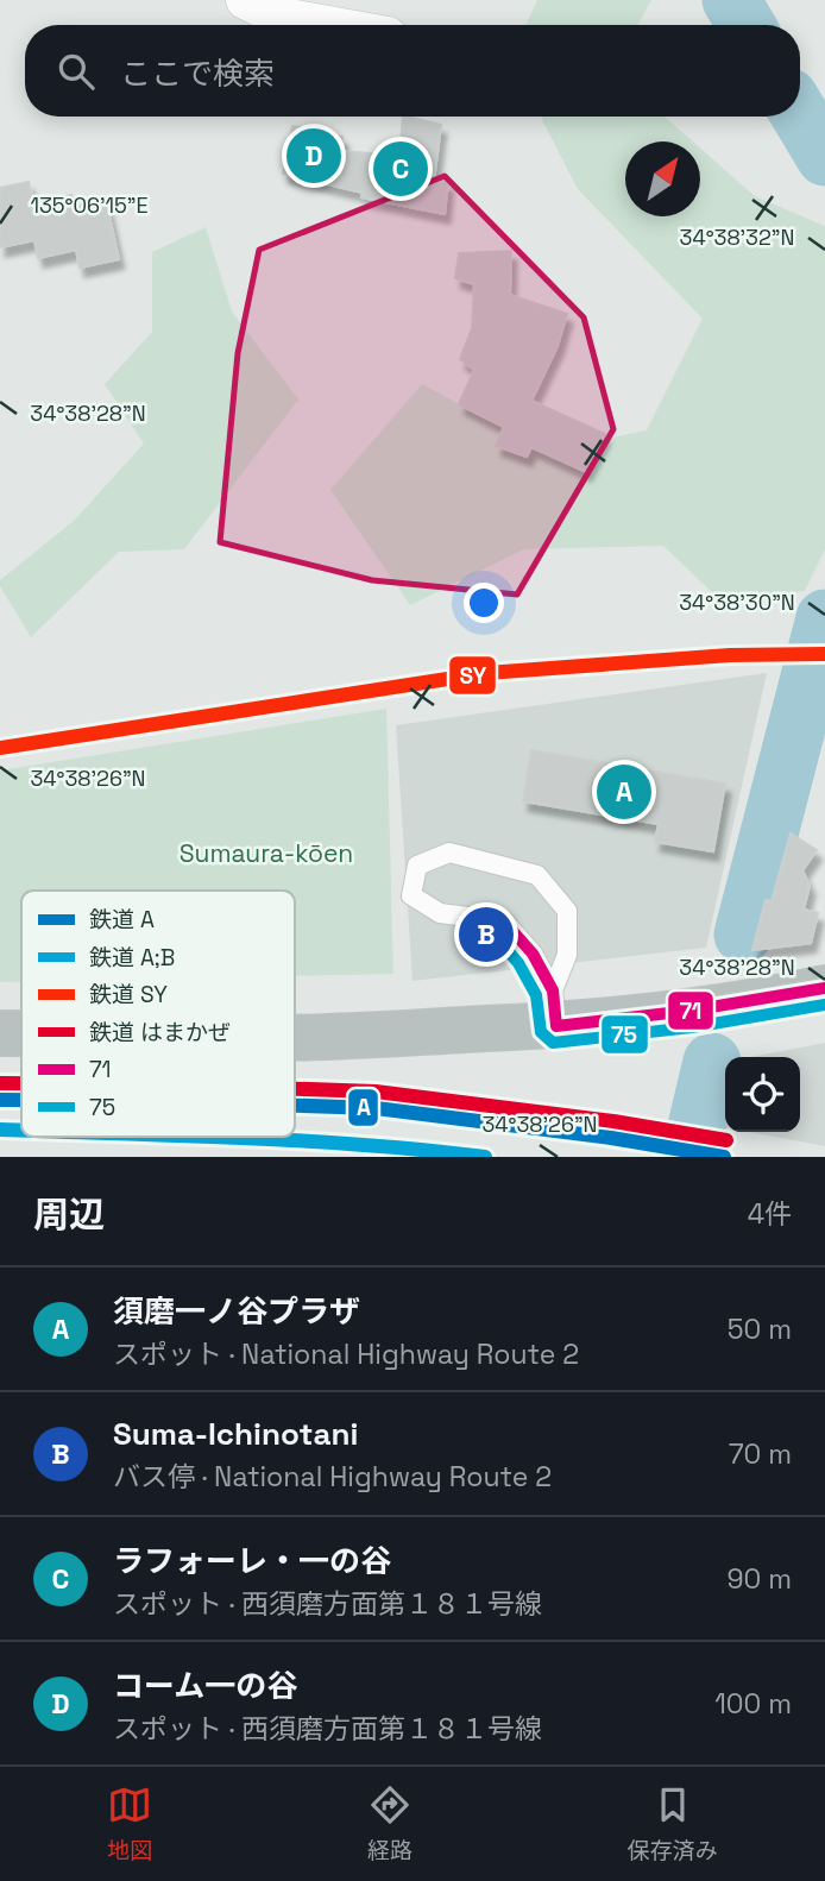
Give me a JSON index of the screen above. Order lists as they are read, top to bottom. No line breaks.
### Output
{"parks":["Sumaura-kōen"],"lines":["rail line SY","transit line 71","transit line 75","rail line はまかぜ","rail line A","rail line A;B"],"legend":["鉄道 A","鉄道 A;B","鉄道 SY","鉄道 はまかぜ","71","75"],"north":"top right","page":{"search":"ここで検索","pins":["D","C","A","B"],"heading":["周辺","4件"],"list":[{"mark":"A","name":"須磨一ノ谷プラザ","note":"スポット · National Highway Route 2","value":"50 m"},{"mark":"B","name":"Suma-Ichinotani","note":"バス停 · National Highway Route 2","value":"70 m"},{"mark":"C","name":"ラフォーレ・一の谷","note":"スポット · 西須磨方面第１８１号線","value":"90 m"},{"mark":"D","name":"コーム一の谷","note":"スポット · 西須磨方面第１８１号線","value":"100 m"}],"nav":["地図","経路","保存済み"]},"coordinates":["135°06'15\"E","34°38'32\"N","34°38'28\"N","34°38'30\"N","34°38'26\"N"]}
